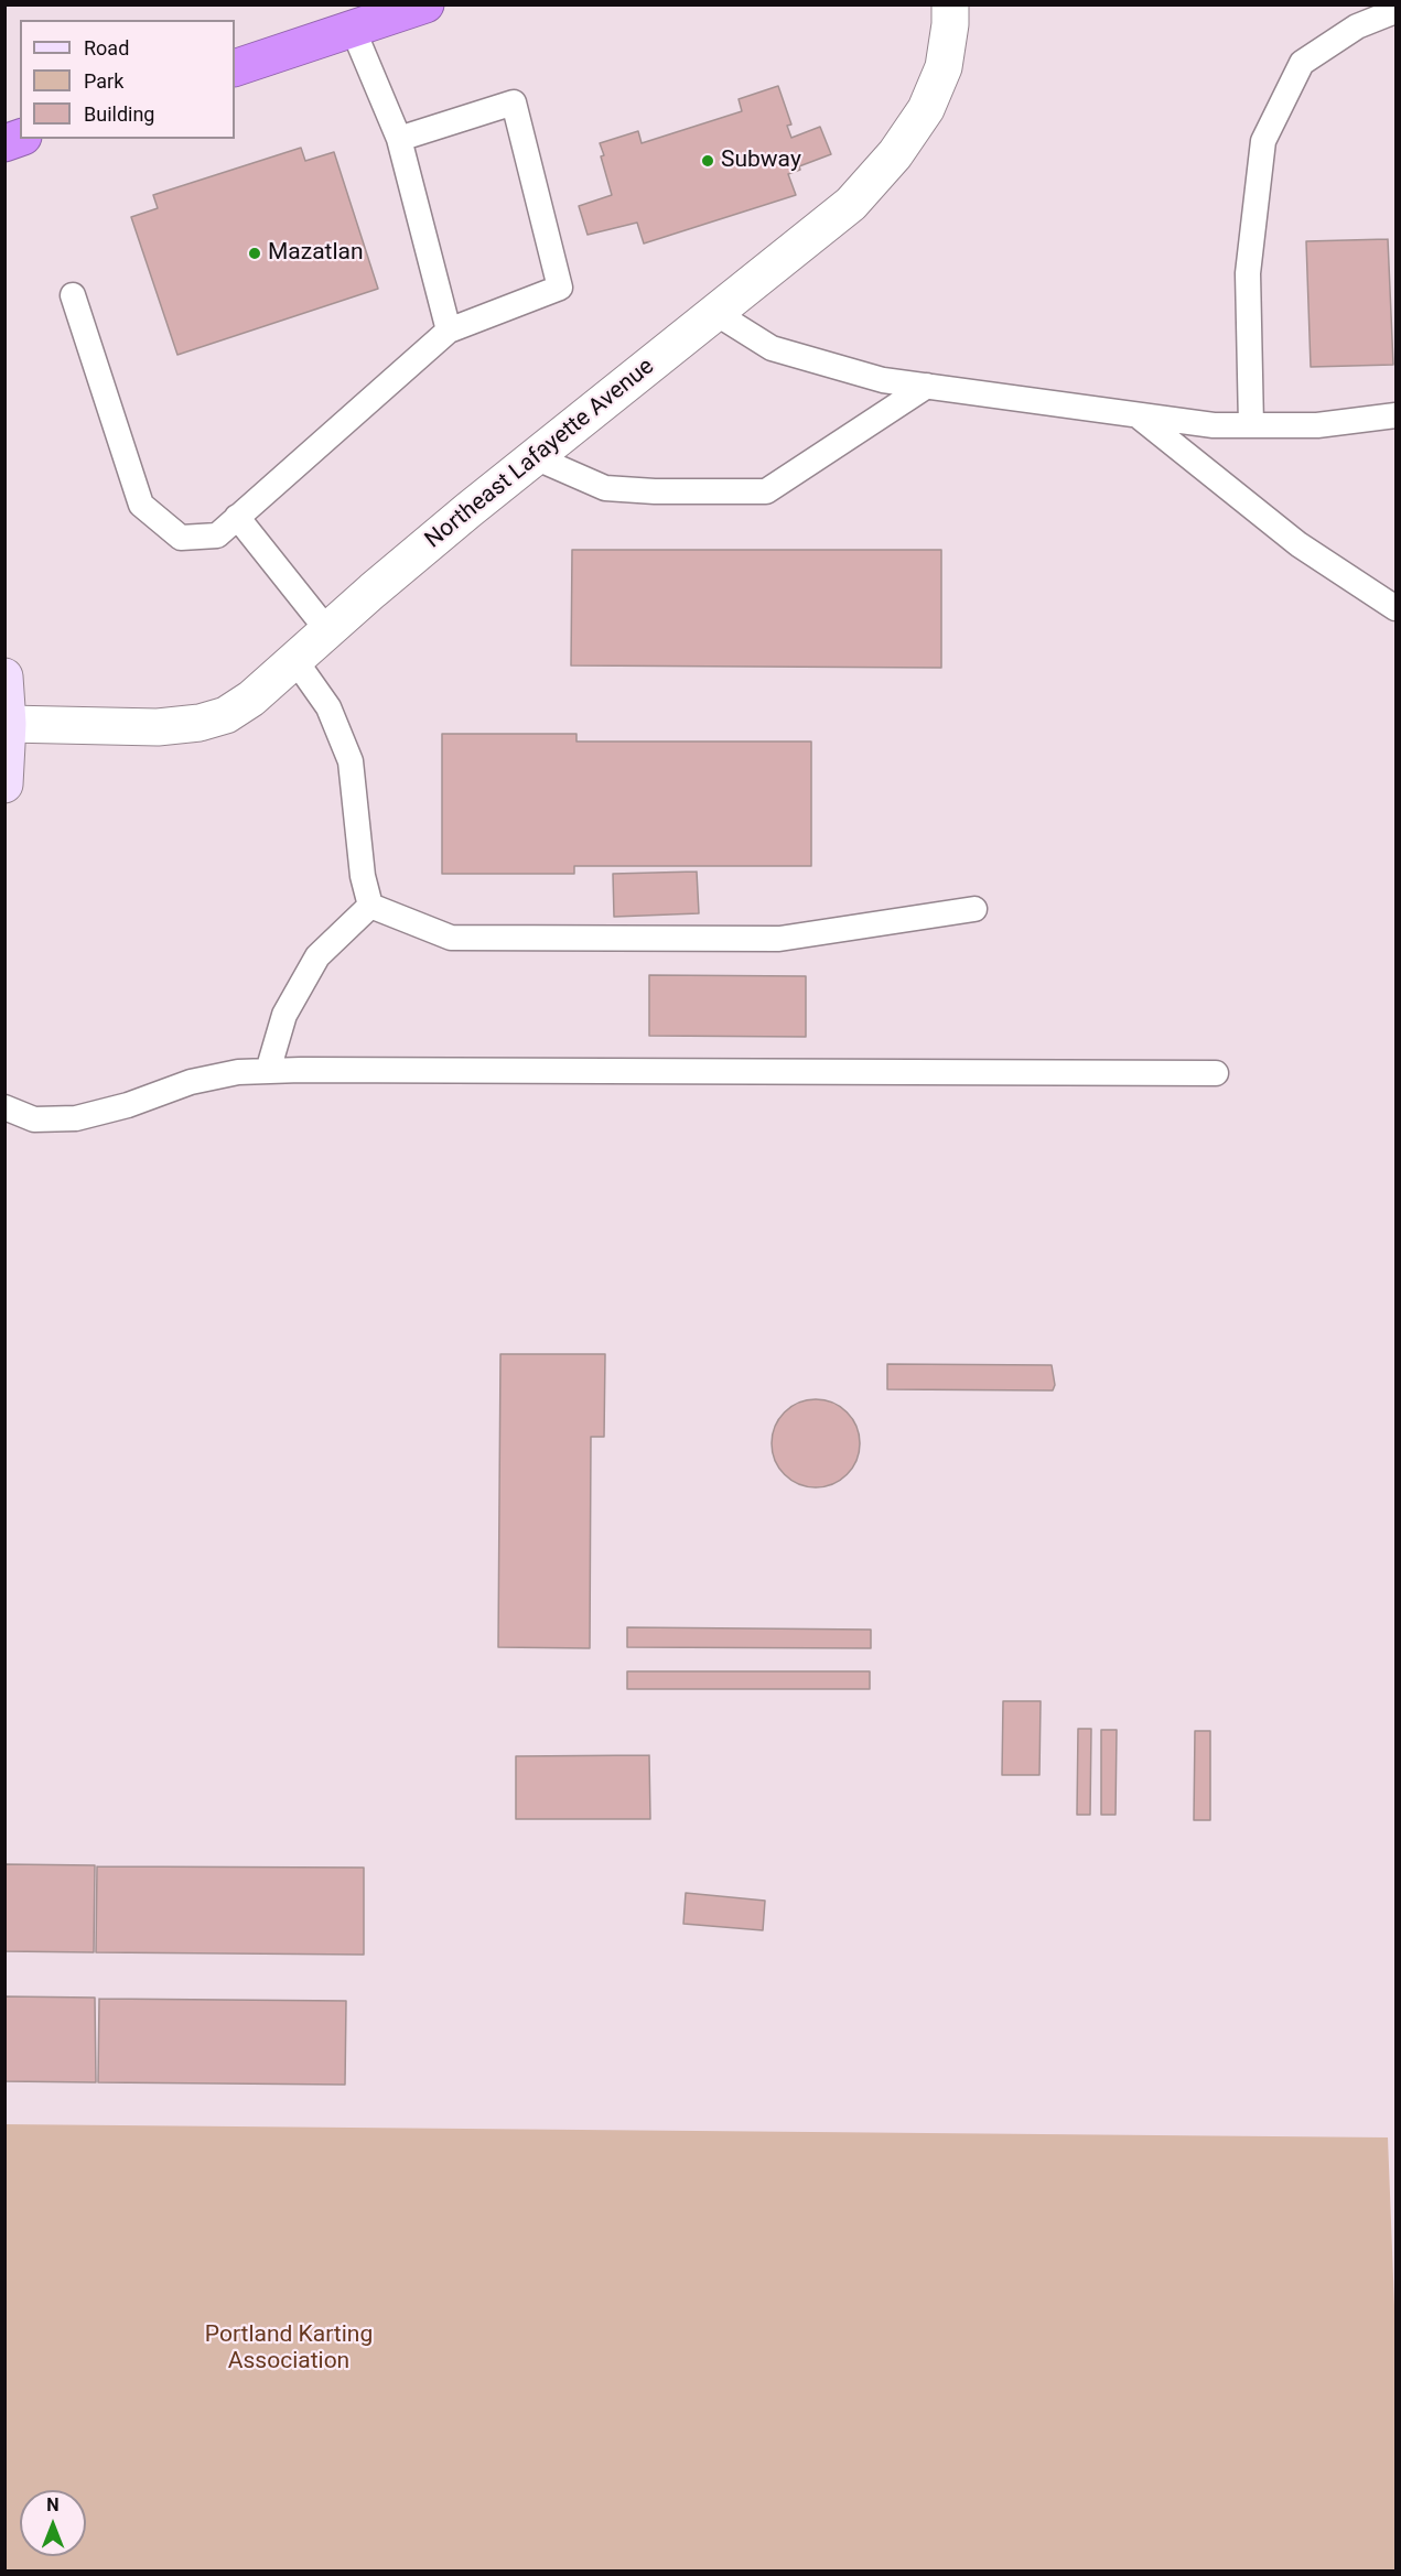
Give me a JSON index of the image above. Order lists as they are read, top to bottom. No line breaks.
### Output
{"streets":{"street":["Northeast Lafayette Avenue"]},"parks":["Portland Karting Association"],"places":["Subway","Mazatlan"],"legend":["Road","Park","Building"],"north":"top"}
